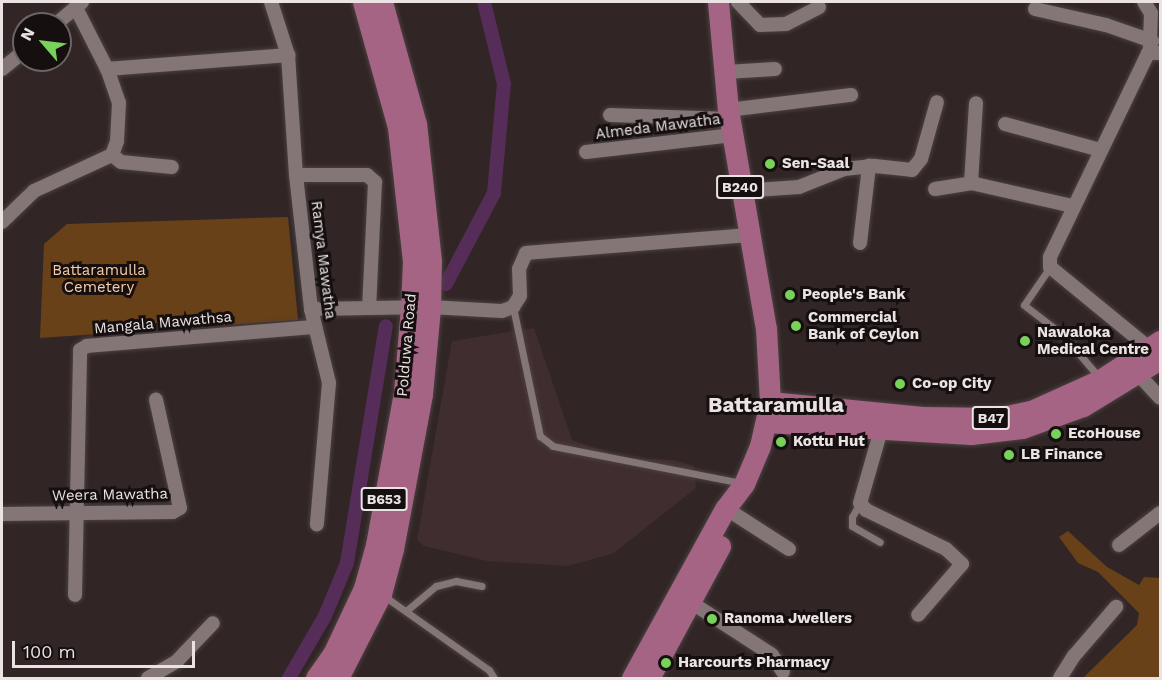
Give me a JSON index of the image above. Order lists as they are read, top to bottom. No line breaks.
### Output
{"streets":{"main road":["B240","Polduwa Road","B47","B653"],"street":["Almeda Mawatha","Ramya Mawatha","Mangala Mawathsa","Weera Mawatha"]},"crossings":[["Almeda Mawatha","B240"],["B240","B47"],["Ramya Mawatha","Mangala Mawathsa"],["Mangala Mawathsa","Weera Mawatha"]],"districts":["Battaramulla"],"parks":["Battaramulla Cemetery"],"places":["Sen-Saal","People's Bank","Commercial Bank of Ceylon","Nawaloka Medical Centre","Co-op City","EcoHouse","Kottu Hut","LB Finance","Ranoma Jwellers","Harcourts Pharmacy"],"scale_bar":"100 m","north":"top left"}
